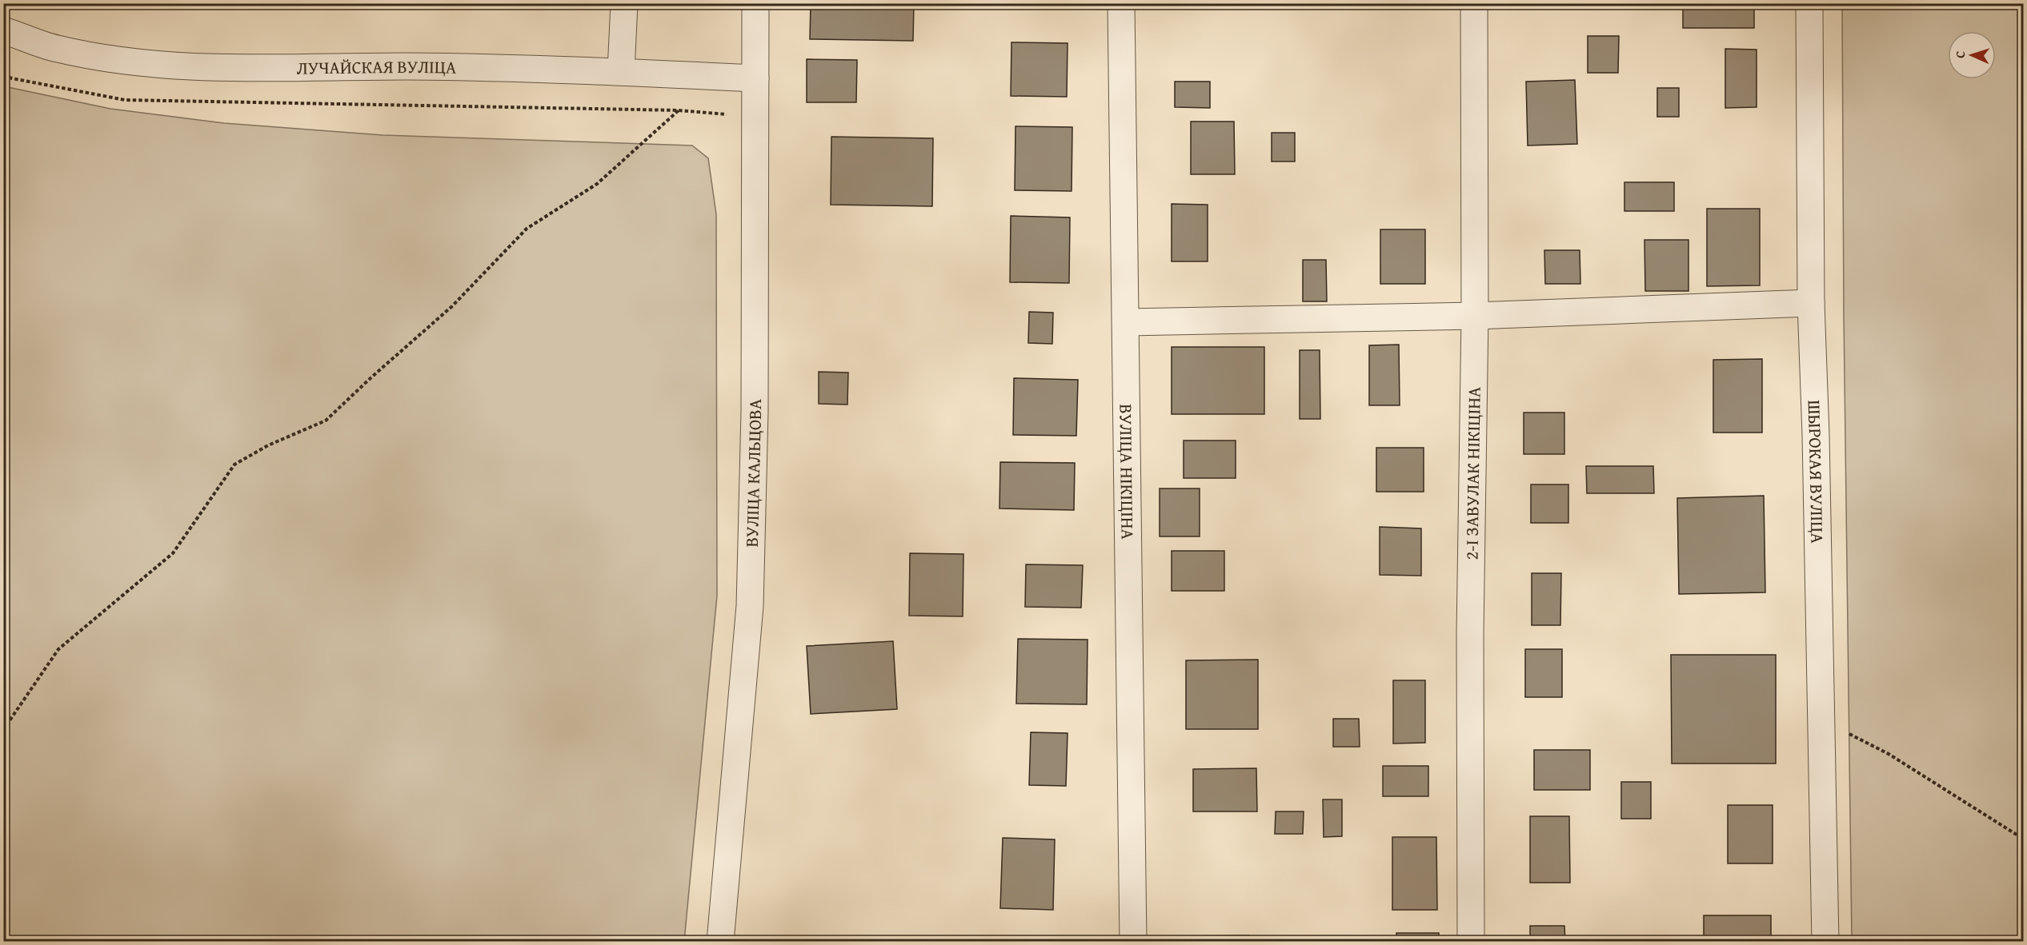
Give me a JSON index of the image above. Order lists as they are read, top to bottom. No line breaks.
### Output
{"streets":{"street":["ЛУЧАЙСКАЯ ВУЛІЦА","ВУЛІЦА НІКІЦІНА","2-І ЗАВУЛАК НІКІЦІНА","ШЫРОКАЯ ВУЛІЦА","ВУЛІЦА КАЛЬЦОВА"]},"crossings":[["ЛУЧАЙСКАЯ ВУЛІЦА","ВУЛІЦА КАЛЬЦОВА"]],"north":"left"}
